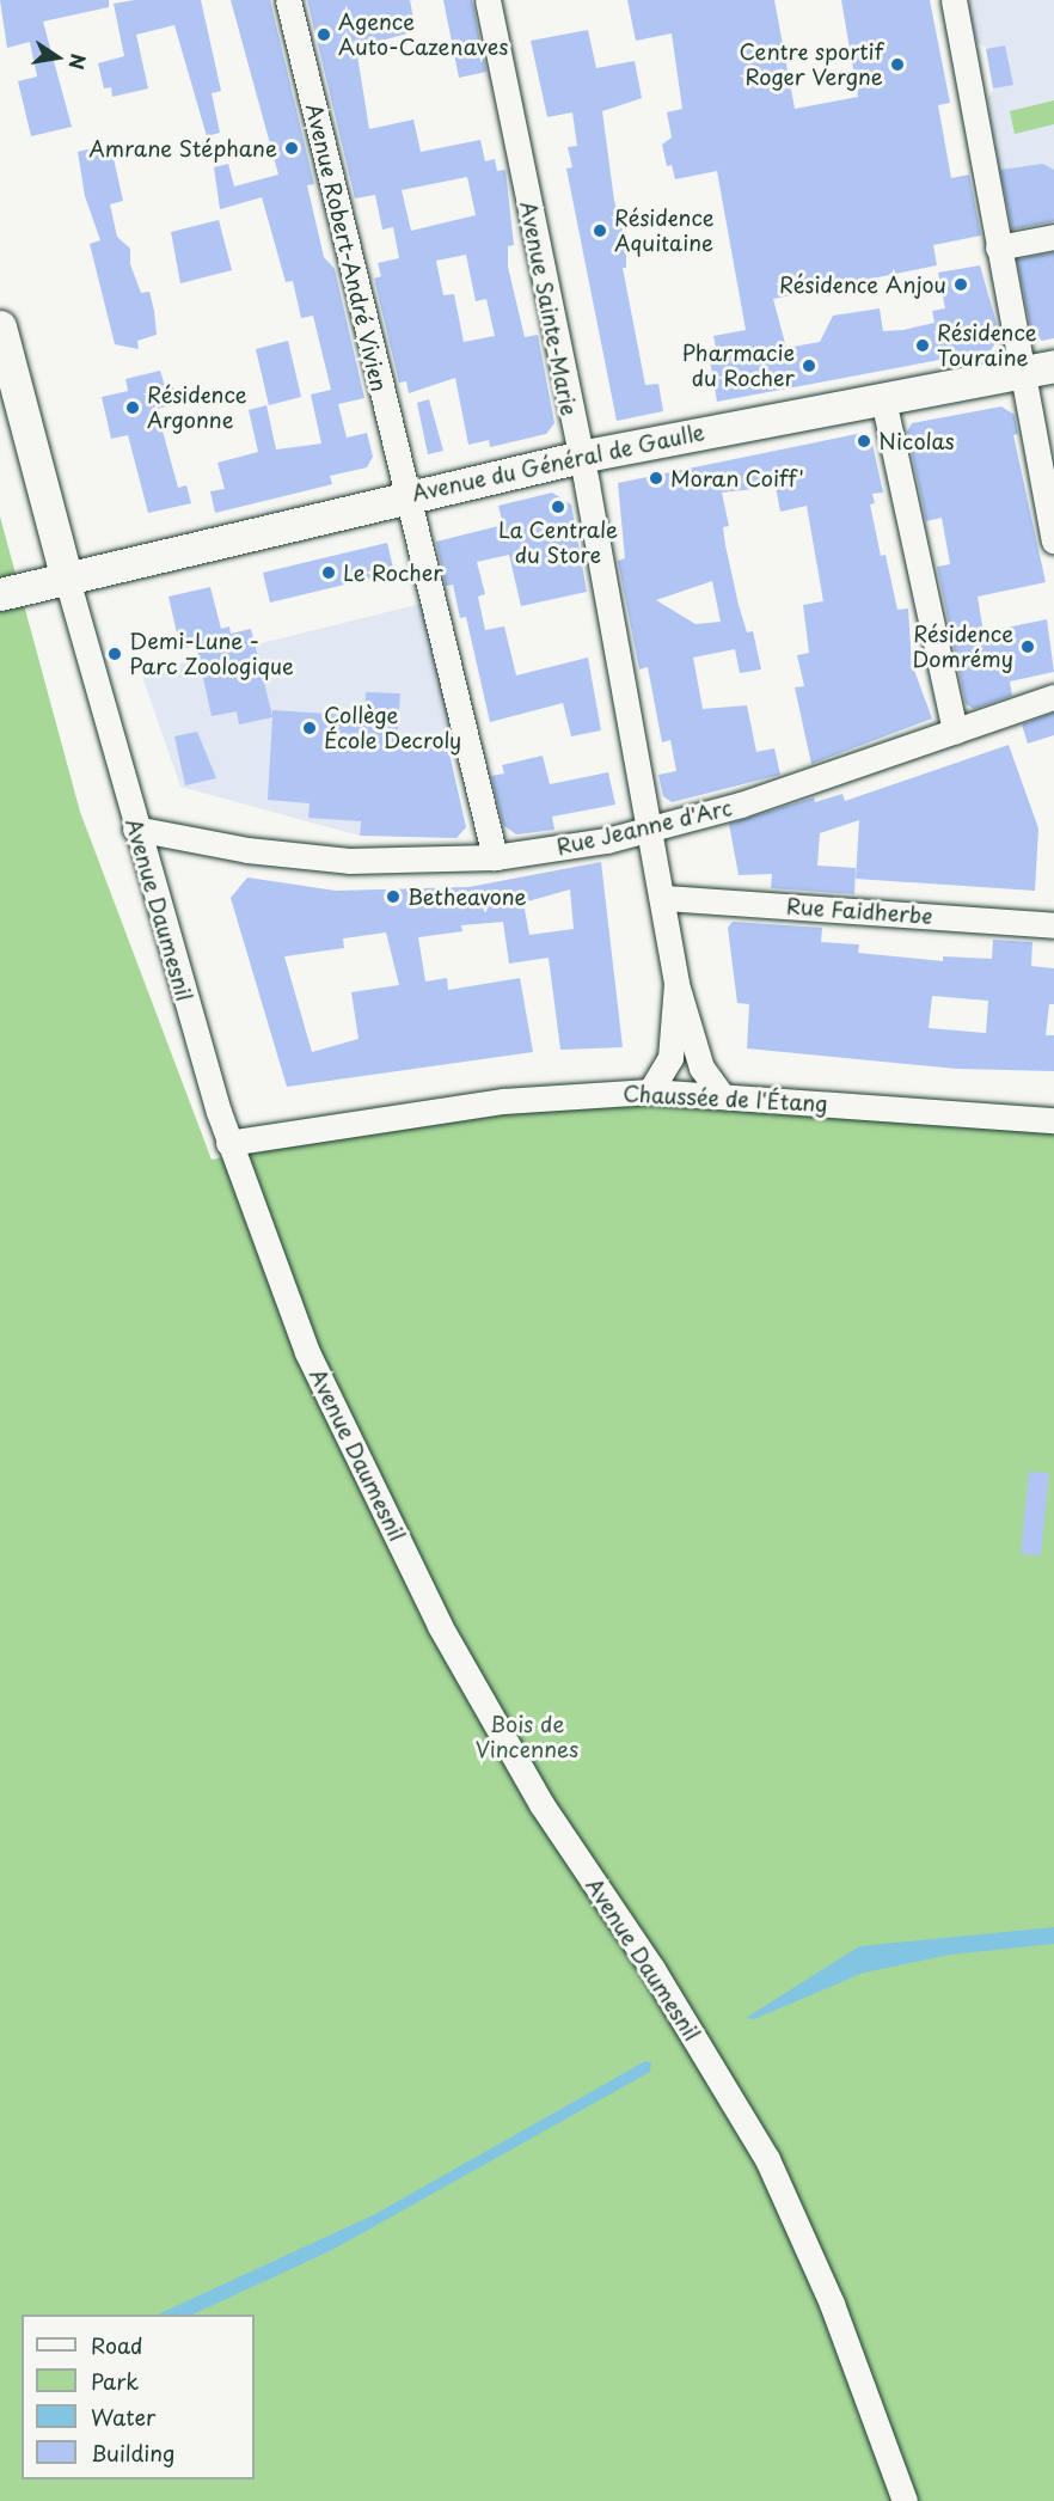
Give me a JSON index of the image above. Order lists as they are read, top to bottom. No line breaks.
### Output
{"streets":{"main road":["Avenue du Général de Gaulle","Avenue Daumesnil"],"street":["Avenue Robert-André Vivien","Avenue Sainte-Marie","Rue Jeanne d'Arc","Rue Faidherbe","Chaussée de l'Étang"]},"crossings":[["Avenue Robert-André Vivien","Avenue du Général de Gaulle"],["Avenue Robert-André Vivien","Rue Jeanne d'Arc"],["Avenue Sainte-Marie","Avenue du Général de Gaulle"],["Avenue Sainte-Marie","Rue Jeanne d'Arc"],["Avenue Sainte-Marie","Rue Faidherbe"],["Avenue du Général de Gaulle","Avenue Daumesnil"],["Rue Jeanne d'Arc","Avenue Daumesnil"],["Avenue Daumesnil","Chaussée de l'Étang"]],"parks":["Bois de Vincennes"],"places":["Agence Auto-Cazenaves","Centre sportif Roger Vergne","Amrane Stéphane","Résidence Aquitaine","Résidence Anjou","Résidence Touraine","Pharmacie du Rocher","Résidence Argonne","Nicolas","Moran Coiff'","La Centrale du Store","Le Rocher","Résidence Domrémy","Demi-Lune - Parc Zoologique","Collège École Decroly","Betheavone"],"legend":["Road","Park","Water","Building"],"north":"right"}
